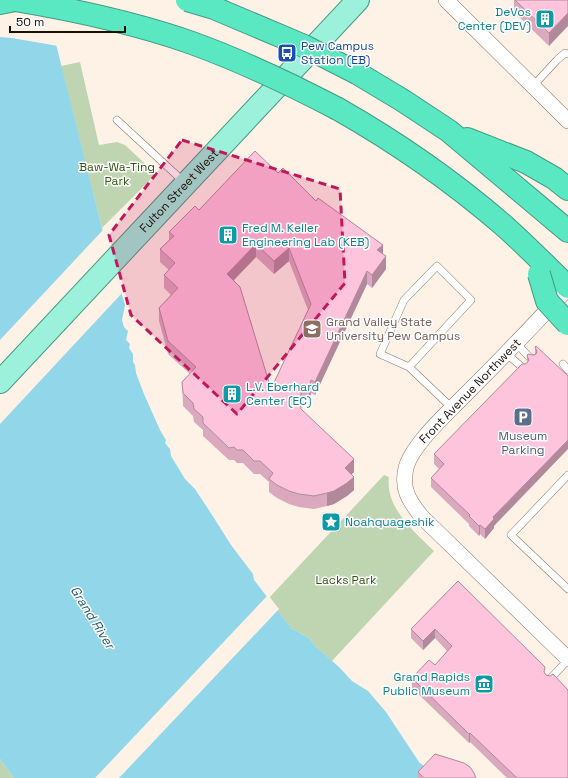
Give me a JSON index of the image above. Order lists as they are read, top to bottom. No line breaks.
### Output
{"streets":{"main road":["Fulton Street West"],"street":["Front Avenue Northwest"]},"water":["Grand River"],"parks":["Baw-Wa-Ting Park","Lacks Park"],"places":{"building":["DeVos Center (DEV)","Fred M. Keller Engineering Lab (KEB)","L.V. Eberhard Center (EC)"],"bus stop":["Pew Campus Station (EB)"],"school or university":["Grand Valley State University Pew Campus"],"parking":["Museum Parking"],"place":["Noahquageshik"],"museum":["Grand Rapids Public Museum"]},"scale_bar":"50 m"}
